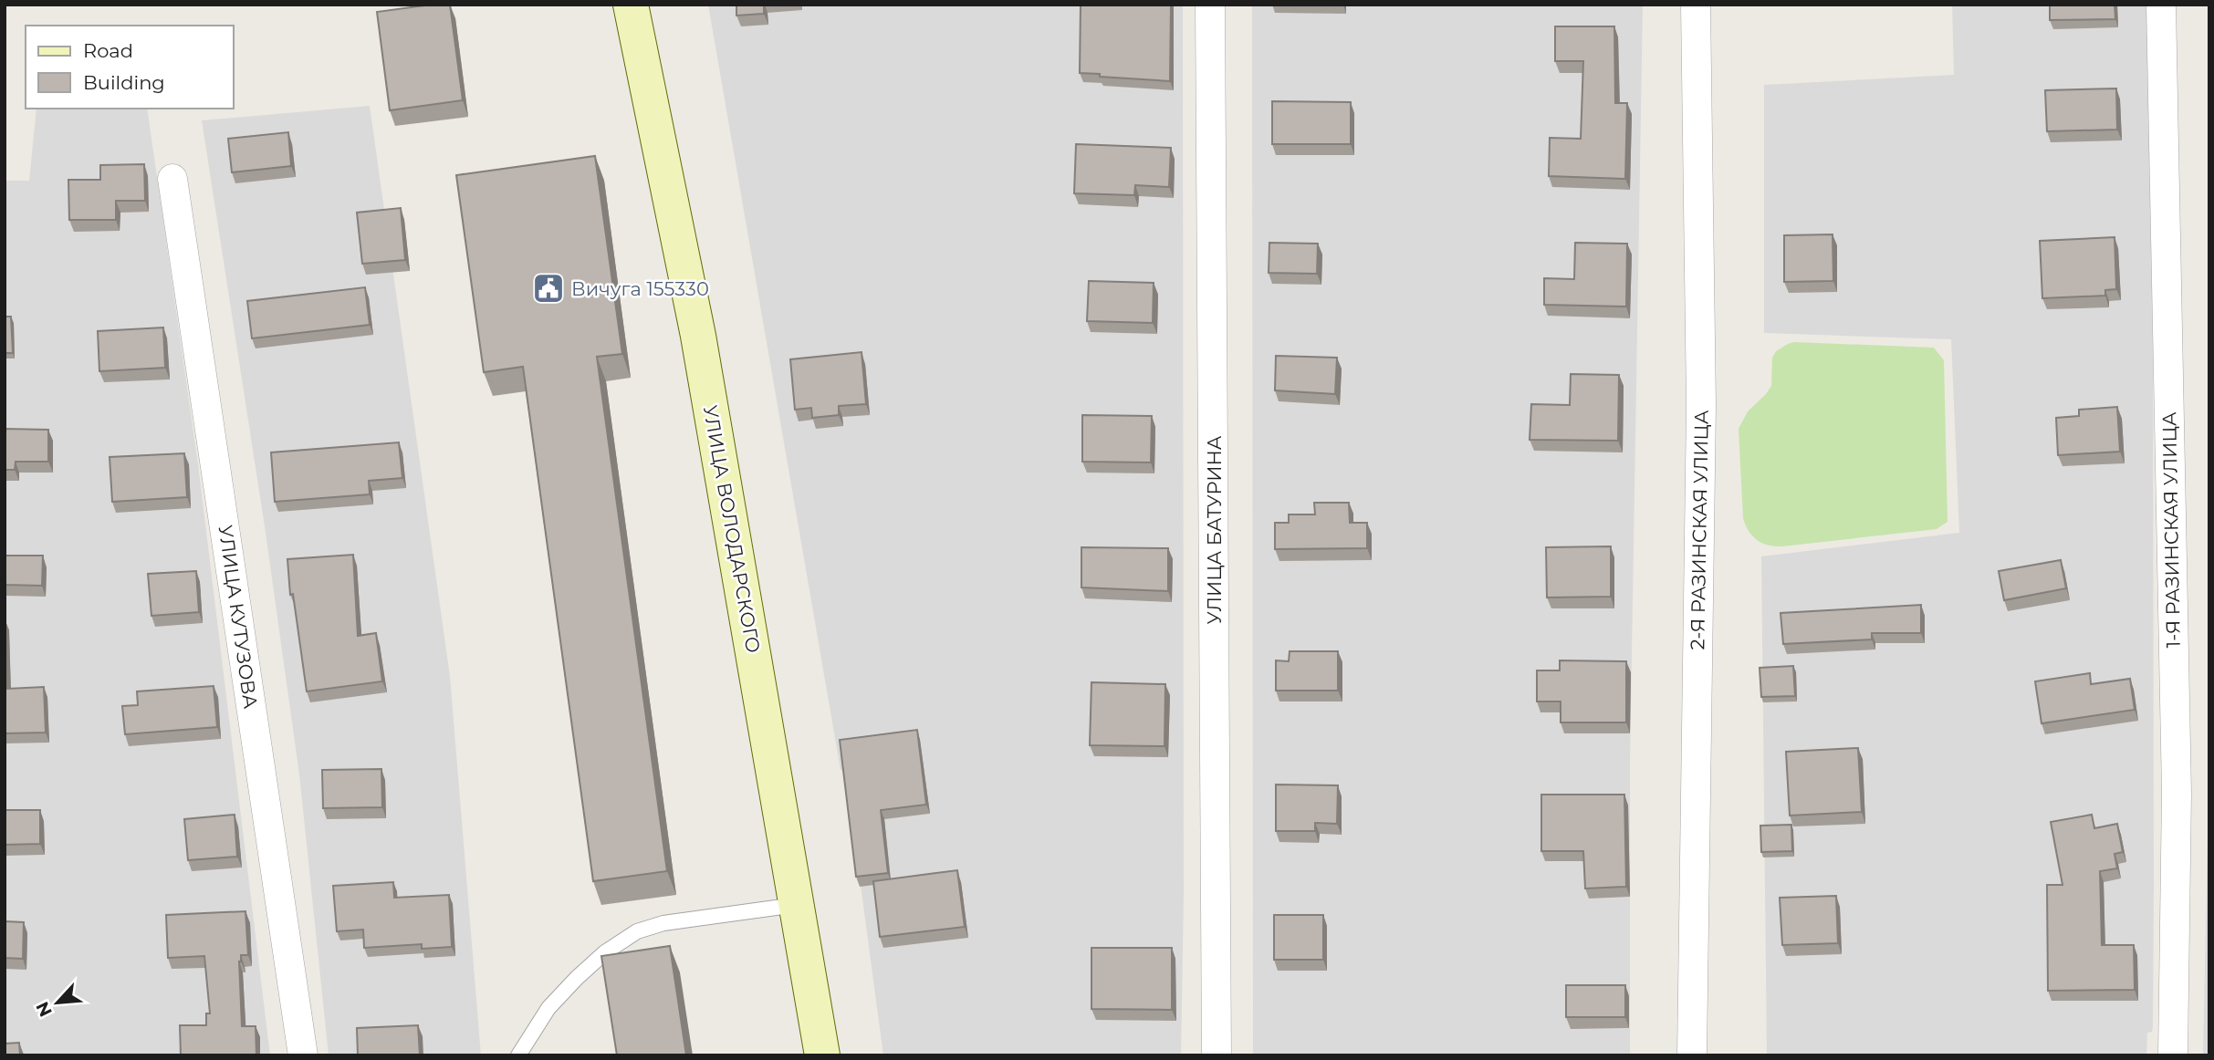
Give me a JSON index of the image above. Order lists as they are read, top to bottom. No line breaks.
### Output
{"streets":{"main road":["УЛИЦА ВОЛОДАРСКОГО"],"street":["УЛИЦА БАТУРИНА","2-Я РАЗИНСКАЯ УЛИЦА","1-Я РАЗИНСКАЯ УЛИЦА","УЛИЦА КУТУЗОВА"]},"places":{"public building":["Вичуга 155330"]},"legend":["Road","Building"],"north":"bottom left"}
